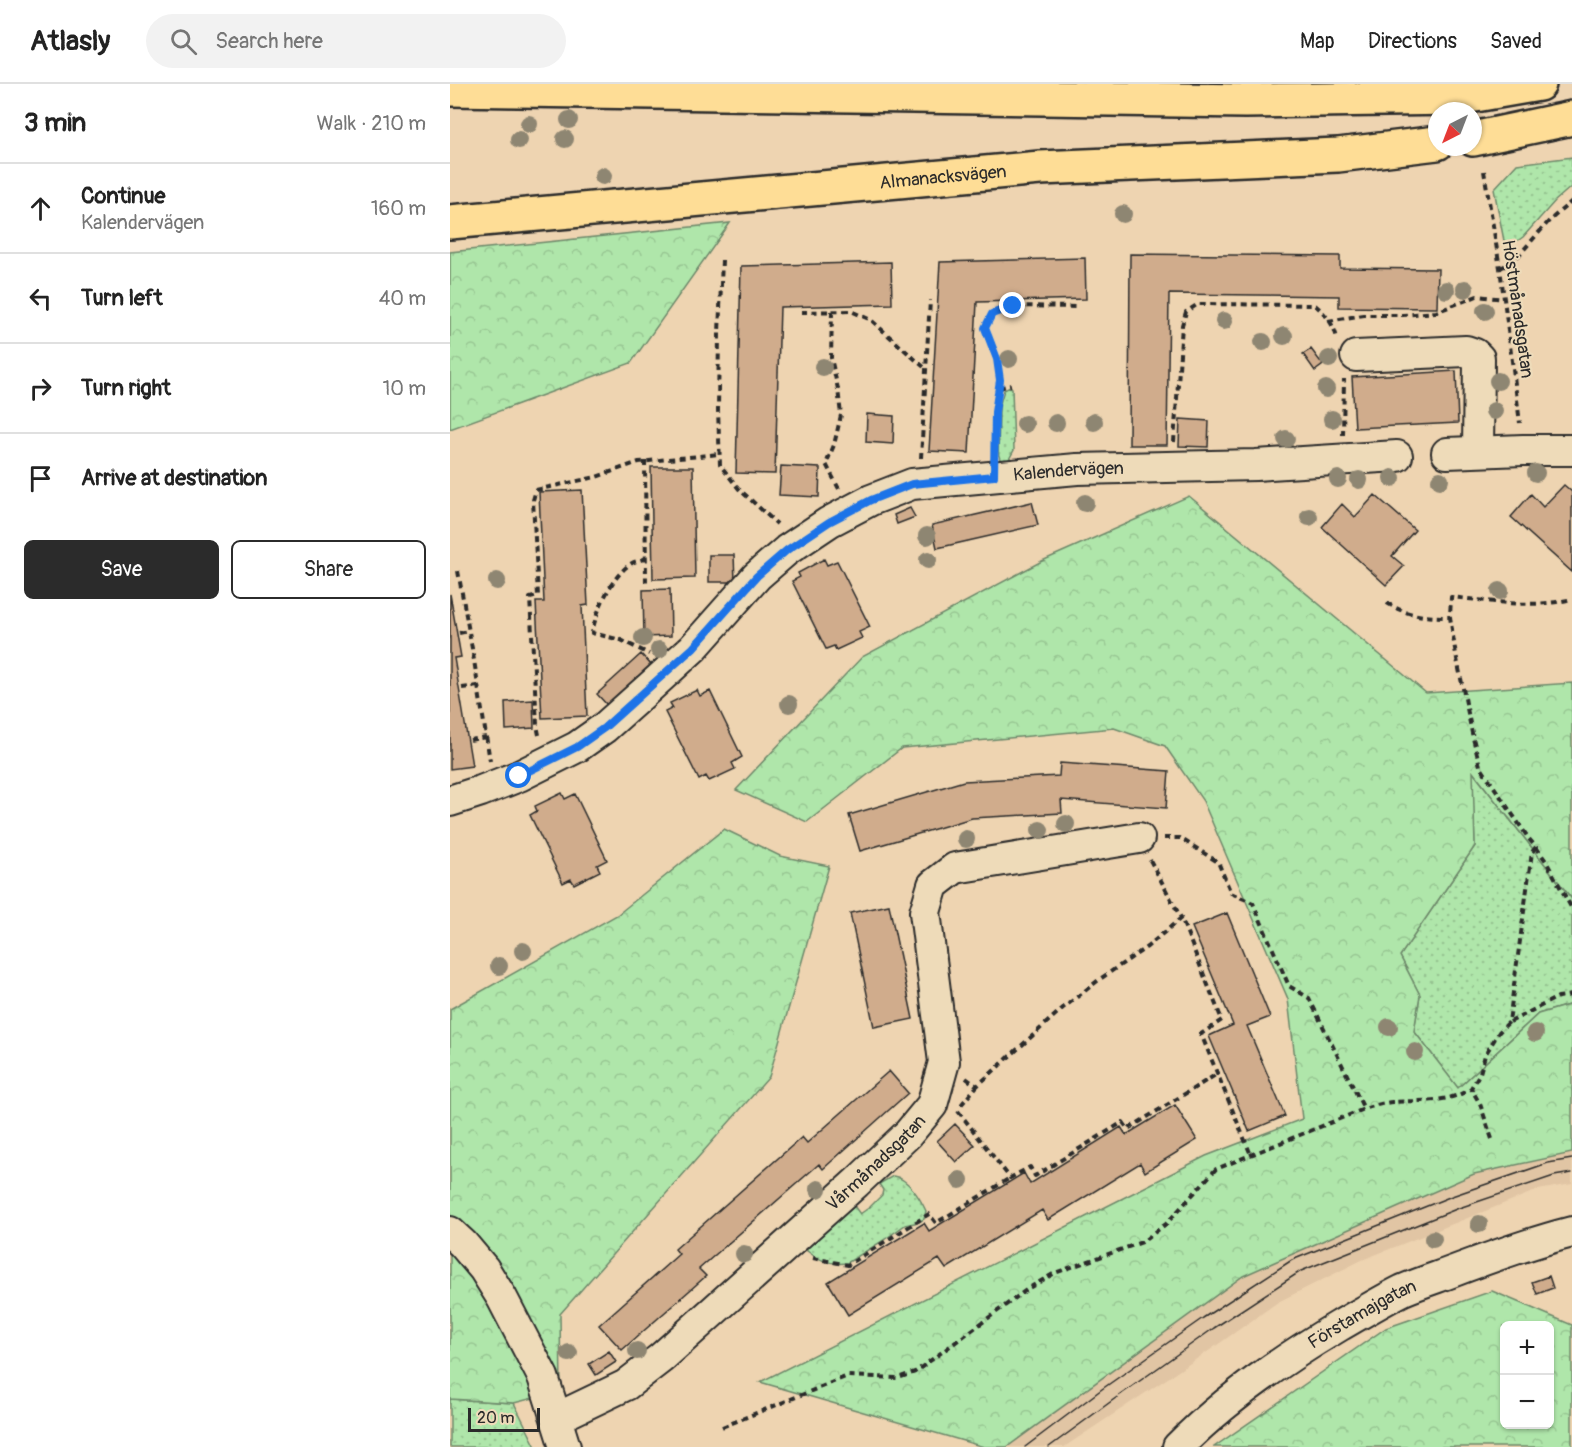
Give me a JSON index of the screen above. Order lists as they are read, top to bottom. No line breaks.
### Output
{"streets":{"main road":["Almanacksvägen"],"street":["Kalendervägen","Vårmånadsgatan","Förstamajgatan"],"path":["Höstmånadsgatan"]},"scale_bar":"20 m","north":"bottom left","page":{"header":"Atlasly","search":"Search here","nav":["Map","Directions","Saved"],"heading":["3 min","Walk · 210 m"],"list":[["Continue","Kalendervägen","160 m"],["Turn left","40 m"],["Turn right","10 m"],"Arrive at destination"],"buttons":["Save","Share"],"map_buttons":["+","−"],"scale":"20 m"}}
